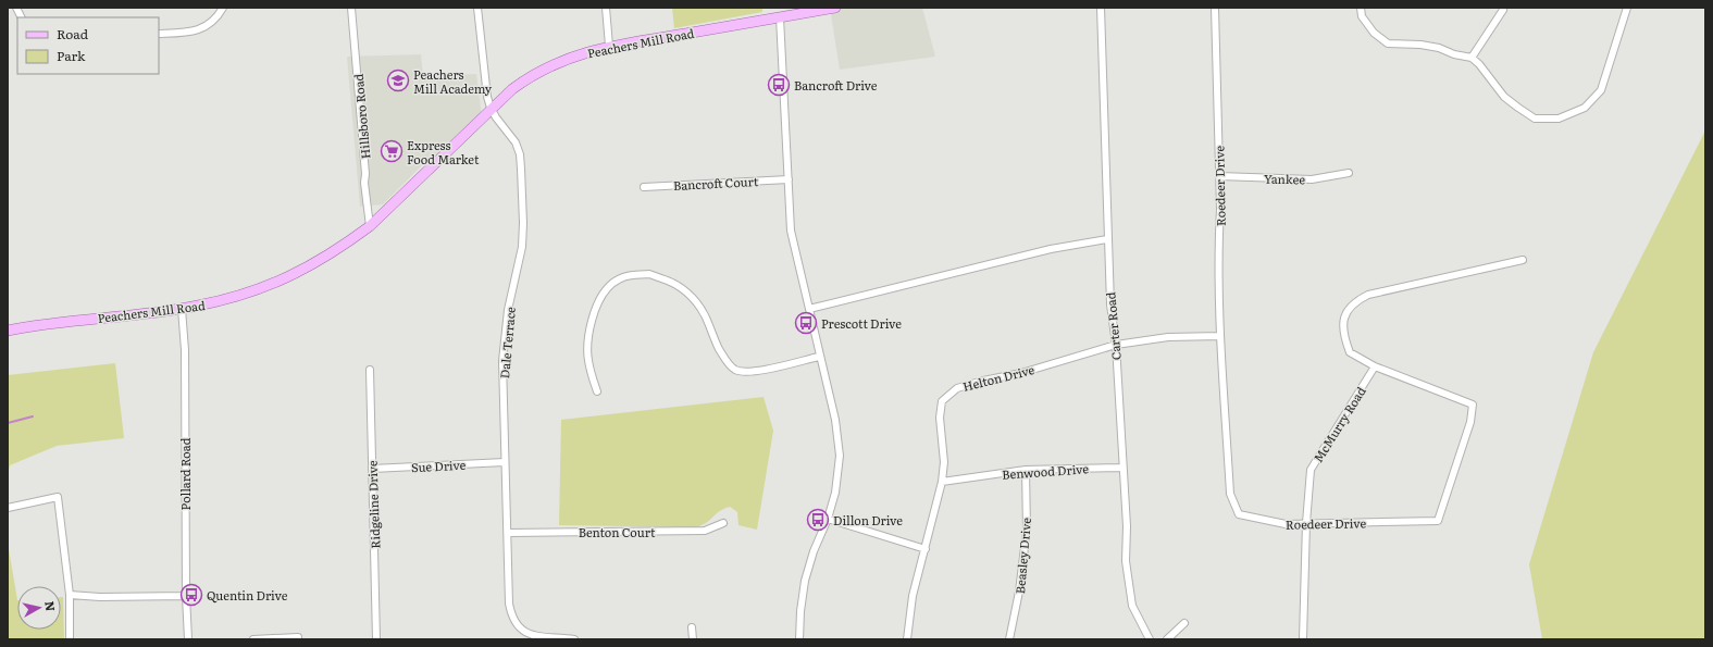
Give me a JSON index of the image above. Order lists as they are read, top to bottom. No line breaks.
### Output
{"streets":{"main road":["Peachers Mill Road"],"street":["Hillsboro Road","Yankee","Bancroft Court","Roedeer Drive","Carter Road","Dale Terrace","Helton Drive","McMurry Road","Sue Drive","Benwood Drive","Pollard Road","Ridgeline Drive","Benton Court","Beasley Drive"]},"crossings":[["Peachers Mill Road","Hillsboro Road"],["Peachers Mill Road","Dale Terrace"],["Peachers Mill Road","Pollard Road"],["Yankee","Roedeer Drive"],["Roedeer Drive","Helton Drive"],["Roedeer Drive","McMurry Road"],["Carter Road","Helton Drive"],["Carter Road","Benwood Drive"],["Dale Terrace","Sue Drive"],["Dale Terrace","Benton Court"],["Helton Drive","Benwood Drive"],["Sue Drive","Ridgeline Drive"],["Benwood Drive","Beasley Drive"]],"places":{"school or university":["Peachers Mill Academy"],"bus stop":["Bancroft Drive","Prescott Drive","Dillon Drive","Quentin Drive"],"supermarket":["Express Food Market"]},"legend":["Road","Park"],"north":"right"}
